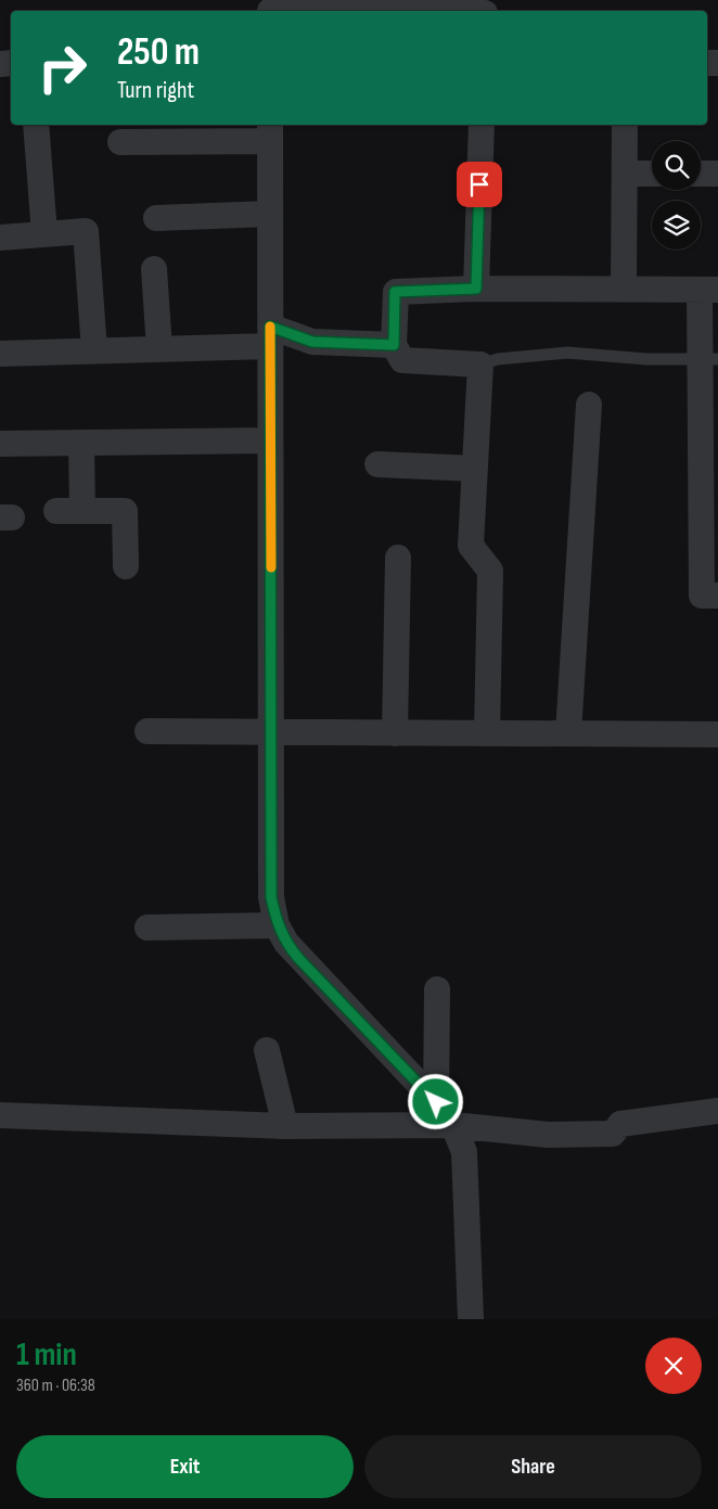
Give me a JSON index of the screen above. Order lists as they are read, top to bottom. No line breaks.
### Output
{"page":{"turn":["250 m","Turn right"],"heading":["1 min","360 m · 06:38"],"buttons":["Exit","Share"]}}
